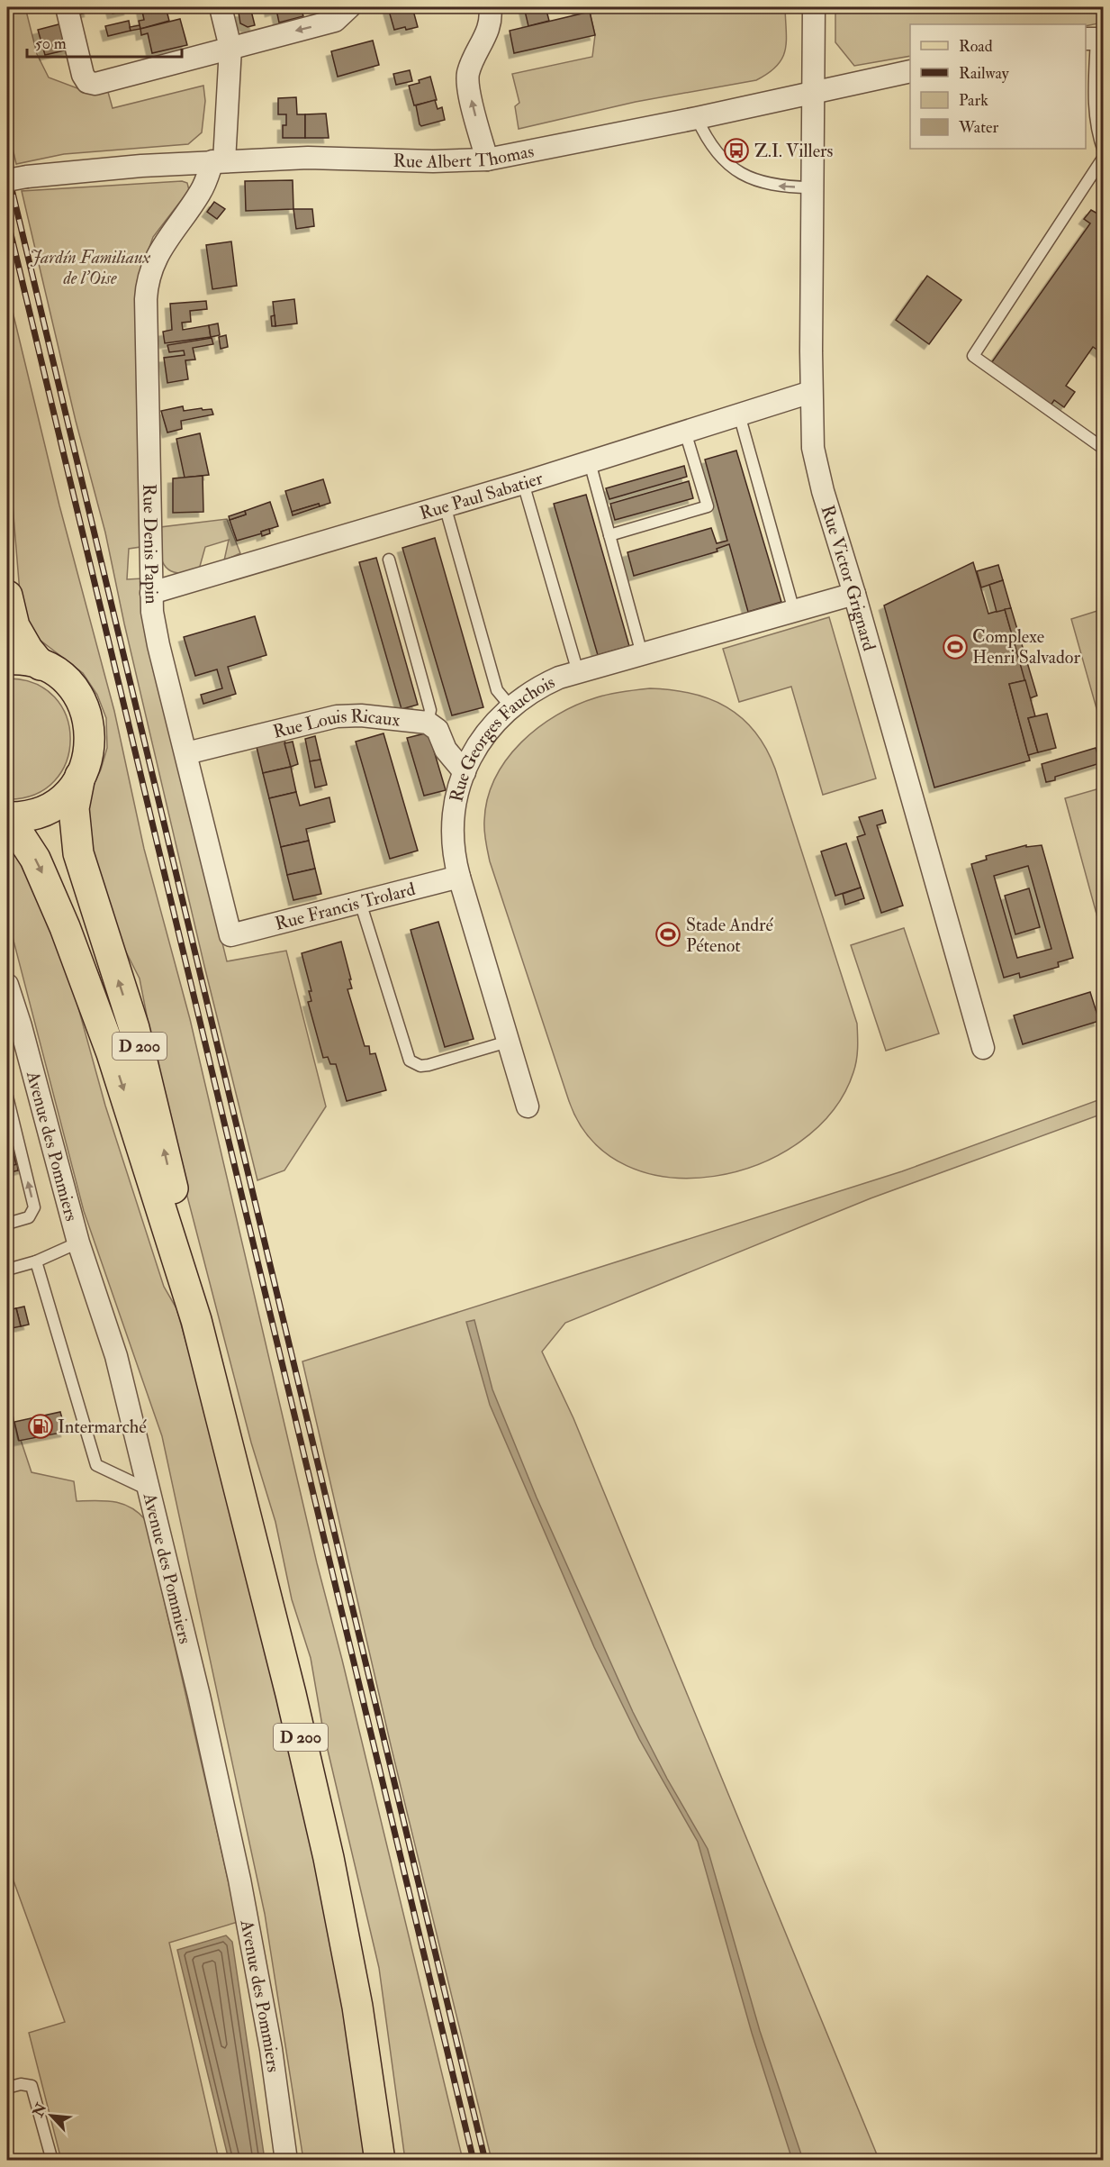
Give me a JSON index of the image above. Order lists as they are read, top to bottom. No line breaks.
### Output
{"streets":{"main road":["D 200"],"street":["Rue Albert Thomas","Rue Paul Sabatier","Rue Denis Papin","Rue Victor Grignard","Rue Louis Ricaux","Rue Georges Fauchois","Rue Francis Trolard","Avenue des Pommiers"]},"crossings":[["Rue Albert Thomas","Rue Denis Papin"],["Rue Albert Thomas","Rue Victor Grignard"],["Rue Paul Sabatier","Rue Denis Papin"],["Rue Paul Sabatier","Rue Victor Grignard"],["Rue Denis Papin","Rue Louis Ricaux"],["Rue Denis Papin","Rue Francis Trolard"],["Rue Victor Grignard","Rue Georges Fauchois"],["Rue Georges Fauchois","Rue Francis Trolard"]],"parks":["Jardín Familiaux de l'Oise"],"places":{"bus stop":["Z.I. Villers"],"sports":["Complexe Henri Salvador","Stade André Pétenot"],"fuel station":["Intermarché"]},"legend":["Road","Railway","Park","Water"],"scale_bar":"50 m","north":"top left"}
